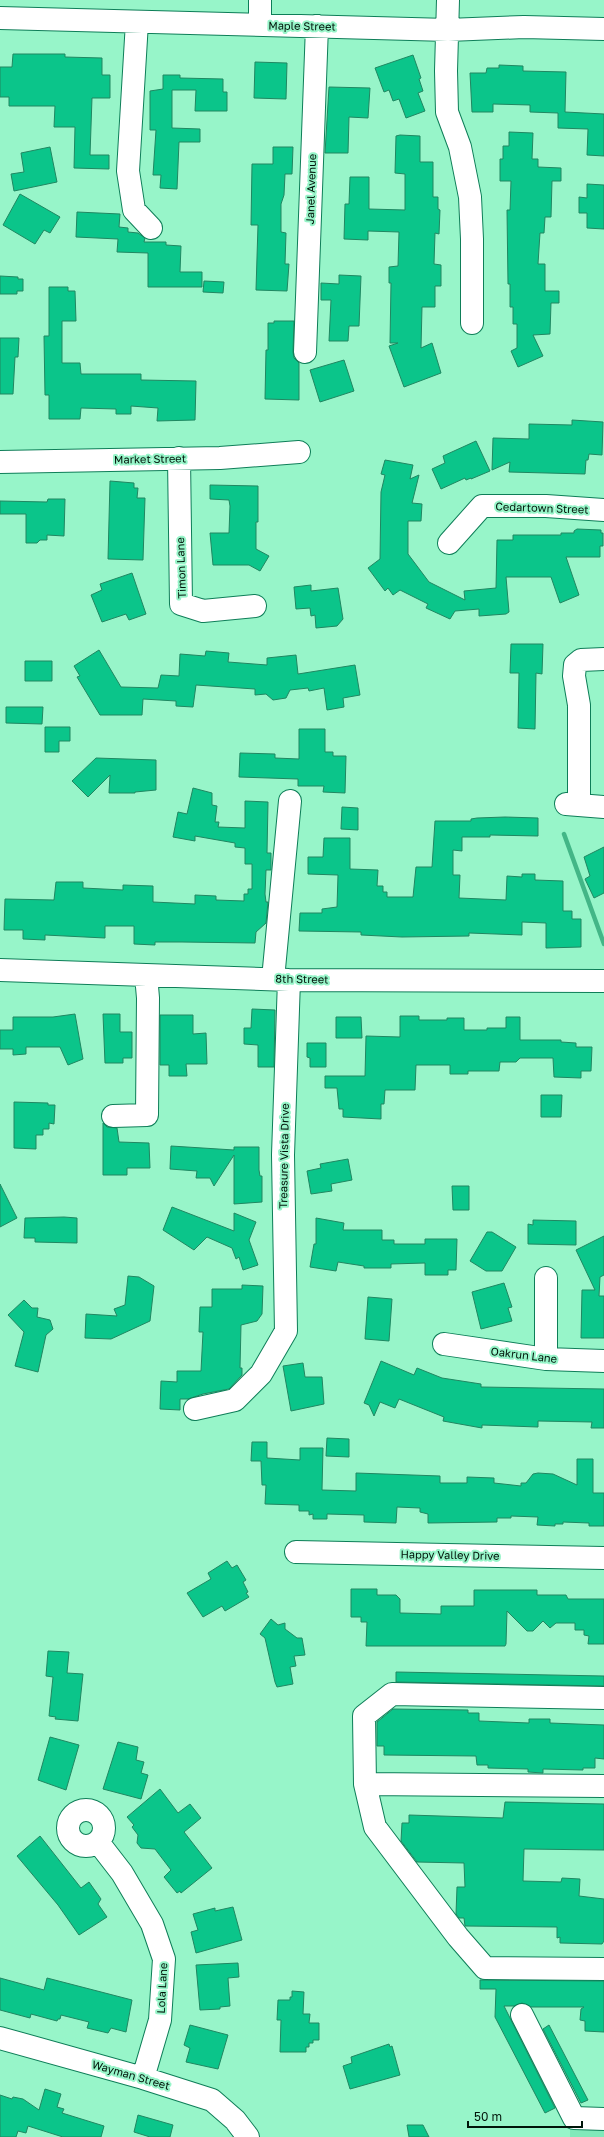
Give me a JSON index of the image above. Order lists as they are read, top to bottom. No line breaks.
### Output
{"streets":{"street":["Maple Street","Janel Avenue","Market Street","Cedartown Street","Timon Lane","8th Street","Treasure Vista Drive","Oakrun Lane","Happy Valley Drive","Lola Lane","Wayman Street"]},"crossings":[["Maple Street","Janel Avenue"],["Market Street","Timon Lane"],["8th Street","Treasure Vista Drive"],["Lola Lane","Wayman Street"]],"scale_bar":"50 m"}
